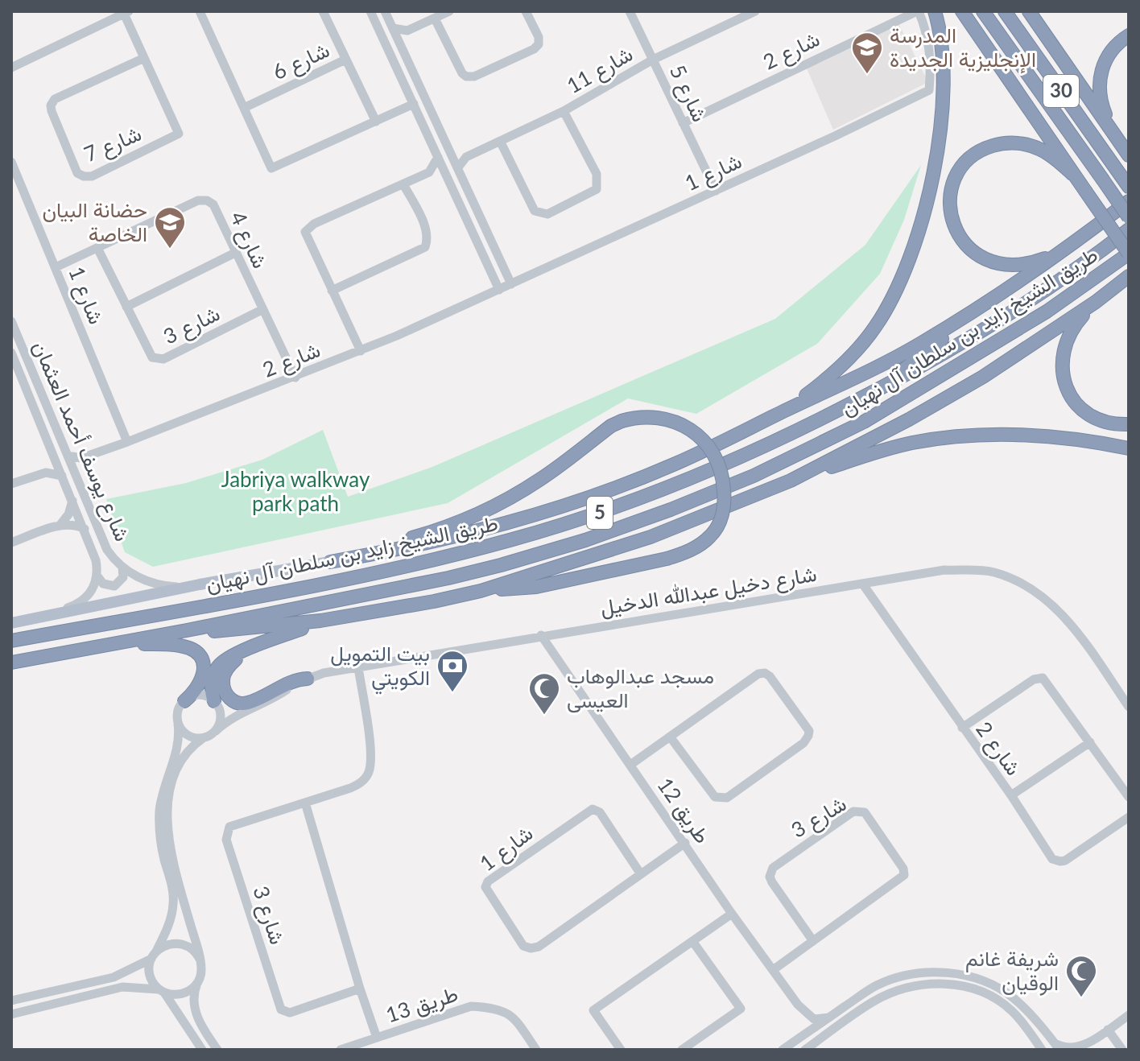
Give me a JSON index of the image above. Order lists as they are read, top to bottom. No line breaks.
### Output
{"streets":{"highway":["30","طريق الشيخ زايد بن سلطان آل نهيان","5"],"street":["شارع 2","شارع 6","شارع 11","شارع 5","شارع 7","شارع 1","شارع 4","شارع 3","شارع يوسف أحمد العثمان","شارع دخيل عبدالله الدخيل","طريق 12","طريق 13"]},"crossings":[["شارع 2","شارع 5"],["شارع 2","شارع 1"],["شارع 2","شارع 4"],["شارع 2","شارع يوسف أحمد العثمان"],["شارع 2","شارع دخيل عبدالله الدخيل"],["شارع 11","شارع 5"],["شارع 5","شارع 1"],["شارع 1","شارع 4"],["شارع 1","طريق 12"],["شارع 4","شارع 3"],["شارع 3","شارع دخيل عبدالله الدخيل"],["شارع 3","طريق 12"],["شارع دخيل عبدالله الدخيل","طريق 12"]],"parks":["Jabriya walkway park path"],"places":{"school or university":["المدرسة الإنجليزية الجديدة","حضانة البيان الخاصة"],"bank":["بيت التمويل الكويتي"],"mosque":["مسجد عبدالوهاب العيسى","شريفة غانم الوقيان"]}}
